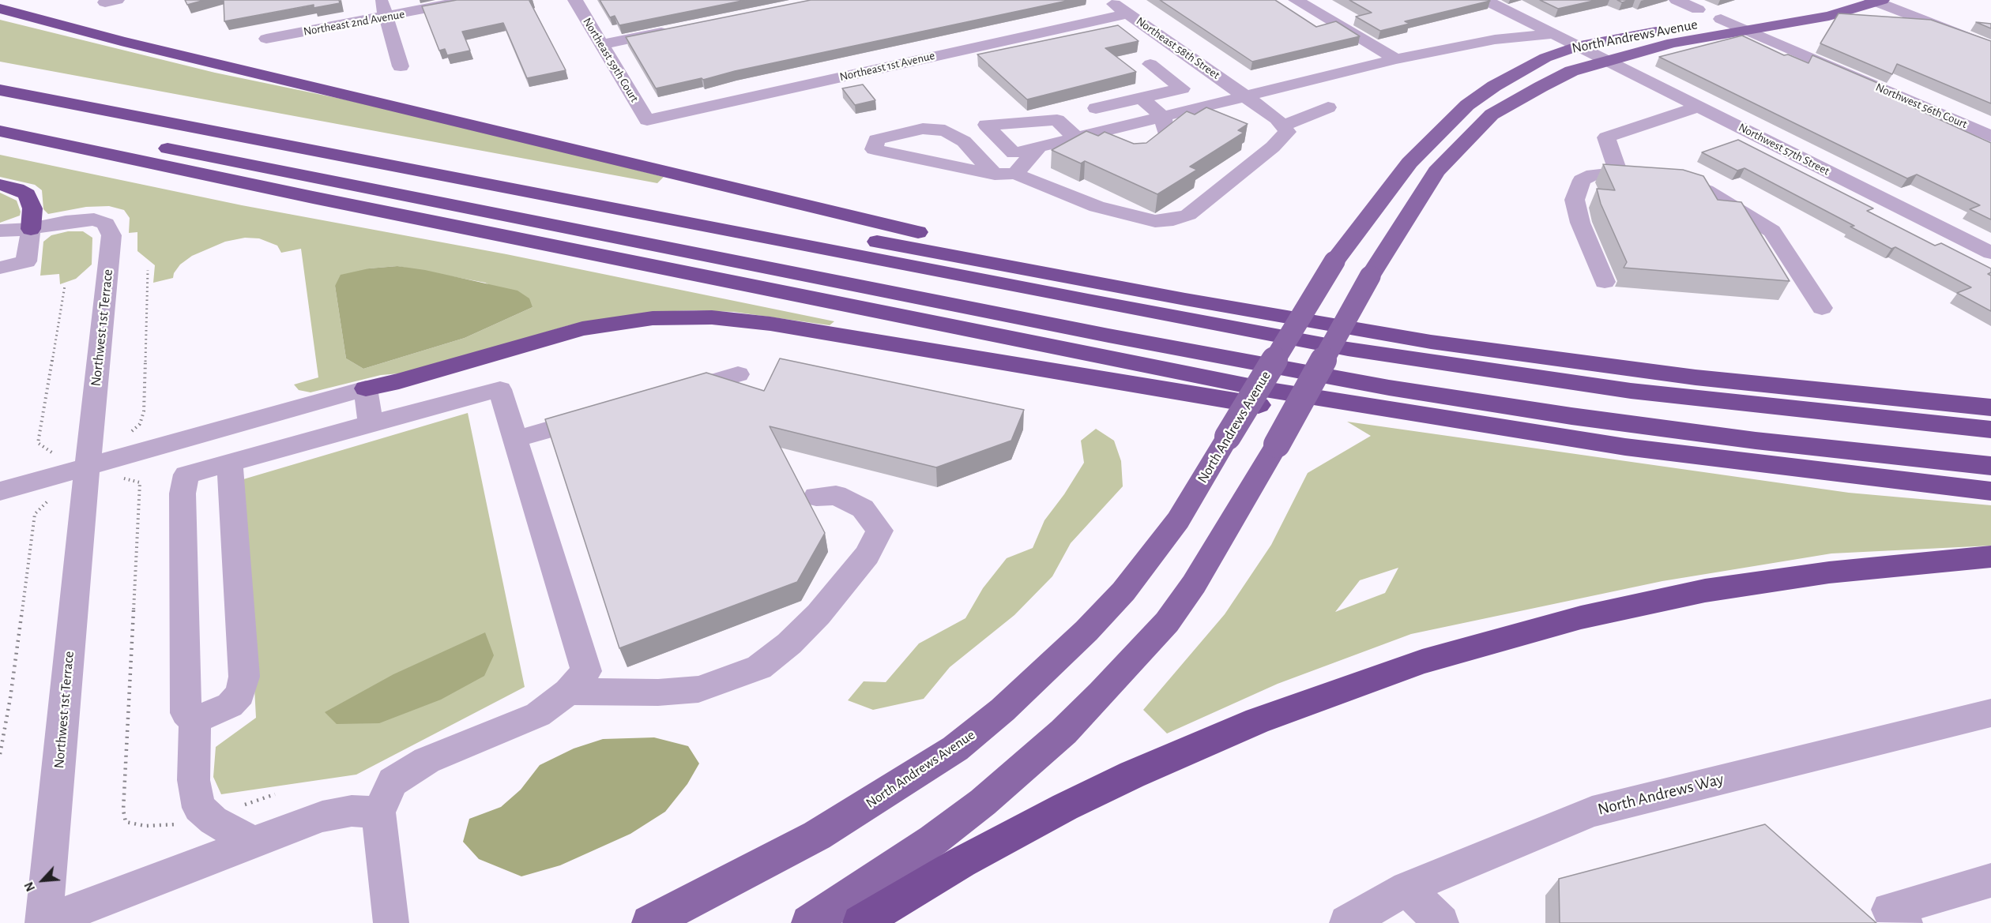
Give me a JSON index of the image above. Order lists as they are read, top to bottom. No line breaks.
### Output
{"streets":{"main road":["North Andrews Avenue"],"street":["Northeast 2nd Avenue","Northeast 58th Street","Northeast 59th Court","Northeast 1st Avenue","Northwest 56th Court","Northwest 57th Street","Northwest 1st Terrace","North Andrews Way"]},"crossings":[["North Andrews Avenue","Northeast 58th Street"],["North Andrews Avenue","Northwest 56th Court"],["North Andrews Avenue","Northwest 57th Street"],["Northeast 58th Street","Northeast 1st Avenue"],["Northeast 59th Court","Northeast 1st Avenue"]],"north":"bottom left"}
